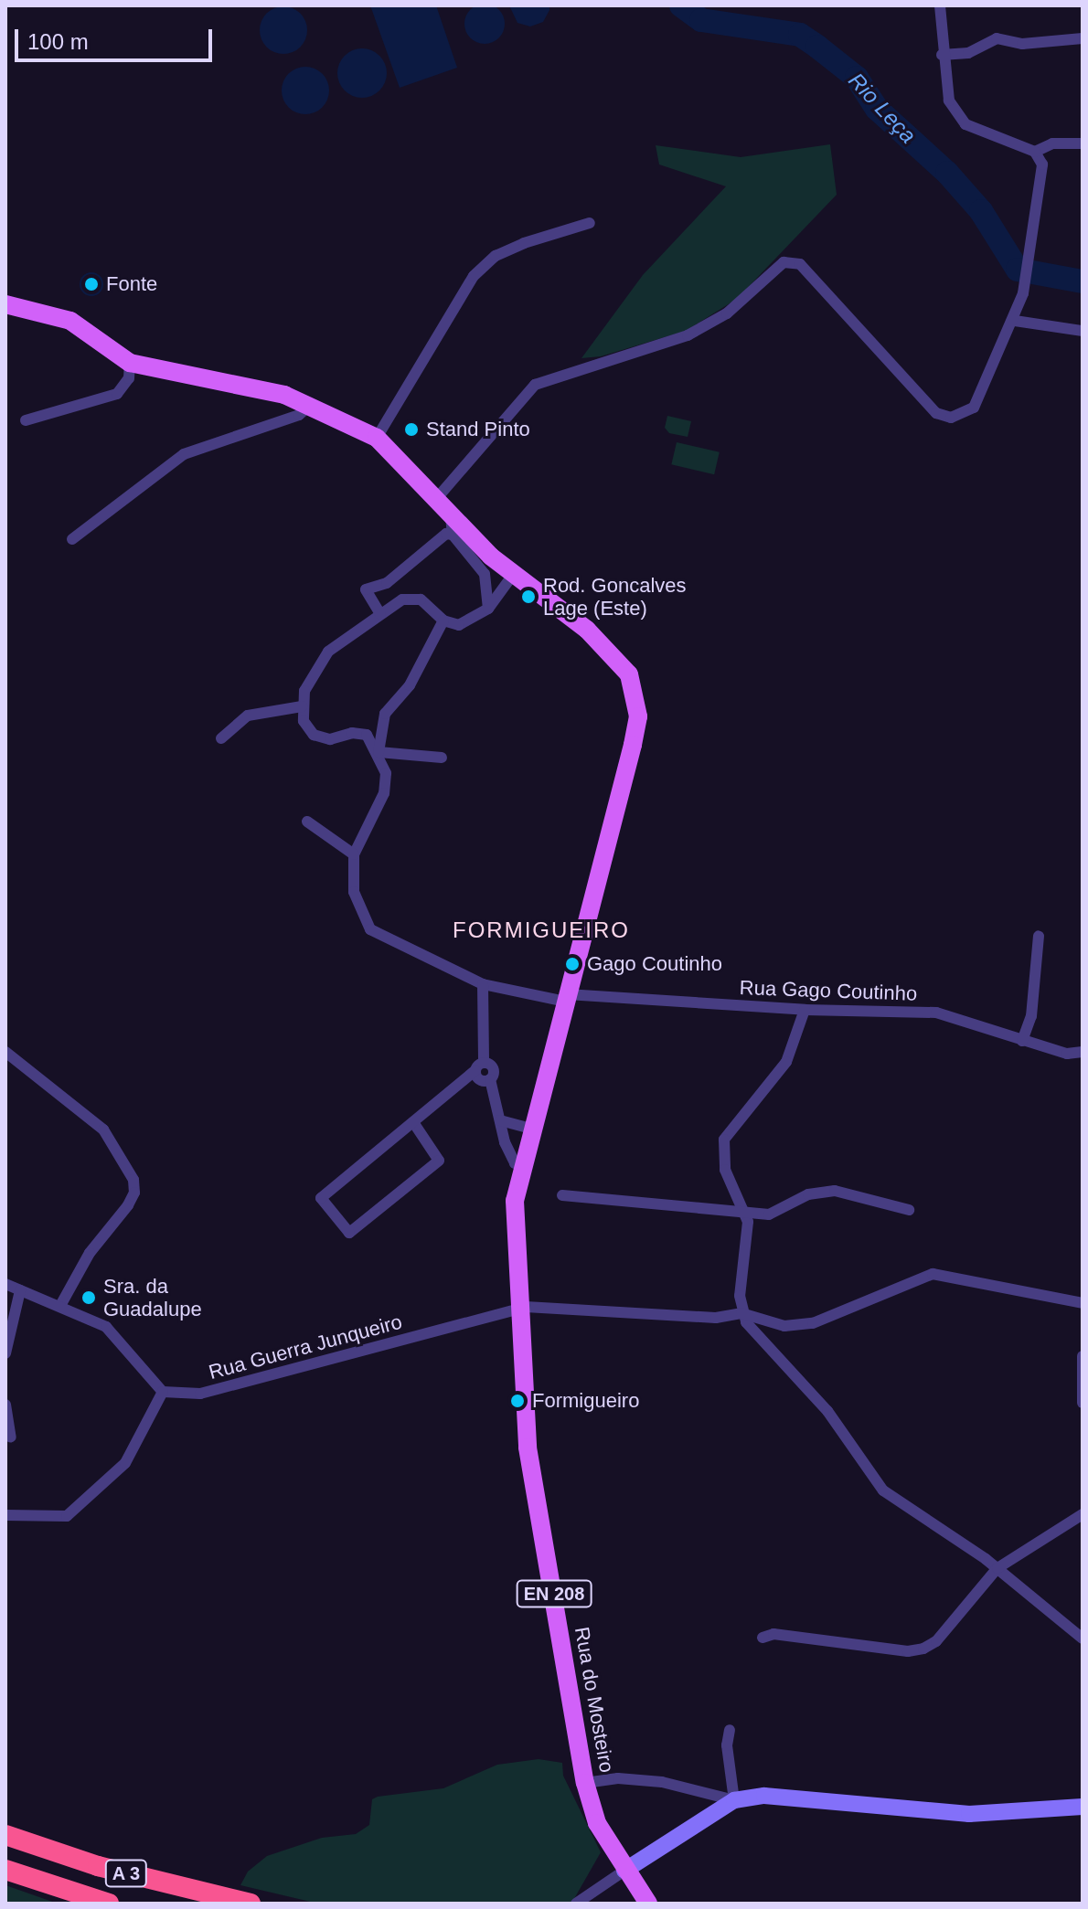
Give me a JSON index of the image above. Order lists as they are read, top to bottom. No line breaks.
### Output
{"streets":{"highway":["A 3"],"main road":["EN 208","Rua do Mosteiro"],"street":["Rua Gago Coutinho","Rua Guerra Junqueiro"]},"crossings":[["Rua Gago Coutinho","EN 208"],["Rua Guerra Junqueiro","Rua do Mosteiro"],["EN 208","Rua do Mosteiro"]],"districts":["FORMIGUEIRO"],"water":["Rio Leça"],"places":["Fonte","Stand Pinto","Rod. Goncalves Lage (Este)","Gago Coutinho","Sra. da Guadalupe","Formigueiro"],"scale_bar":"100 m"}
